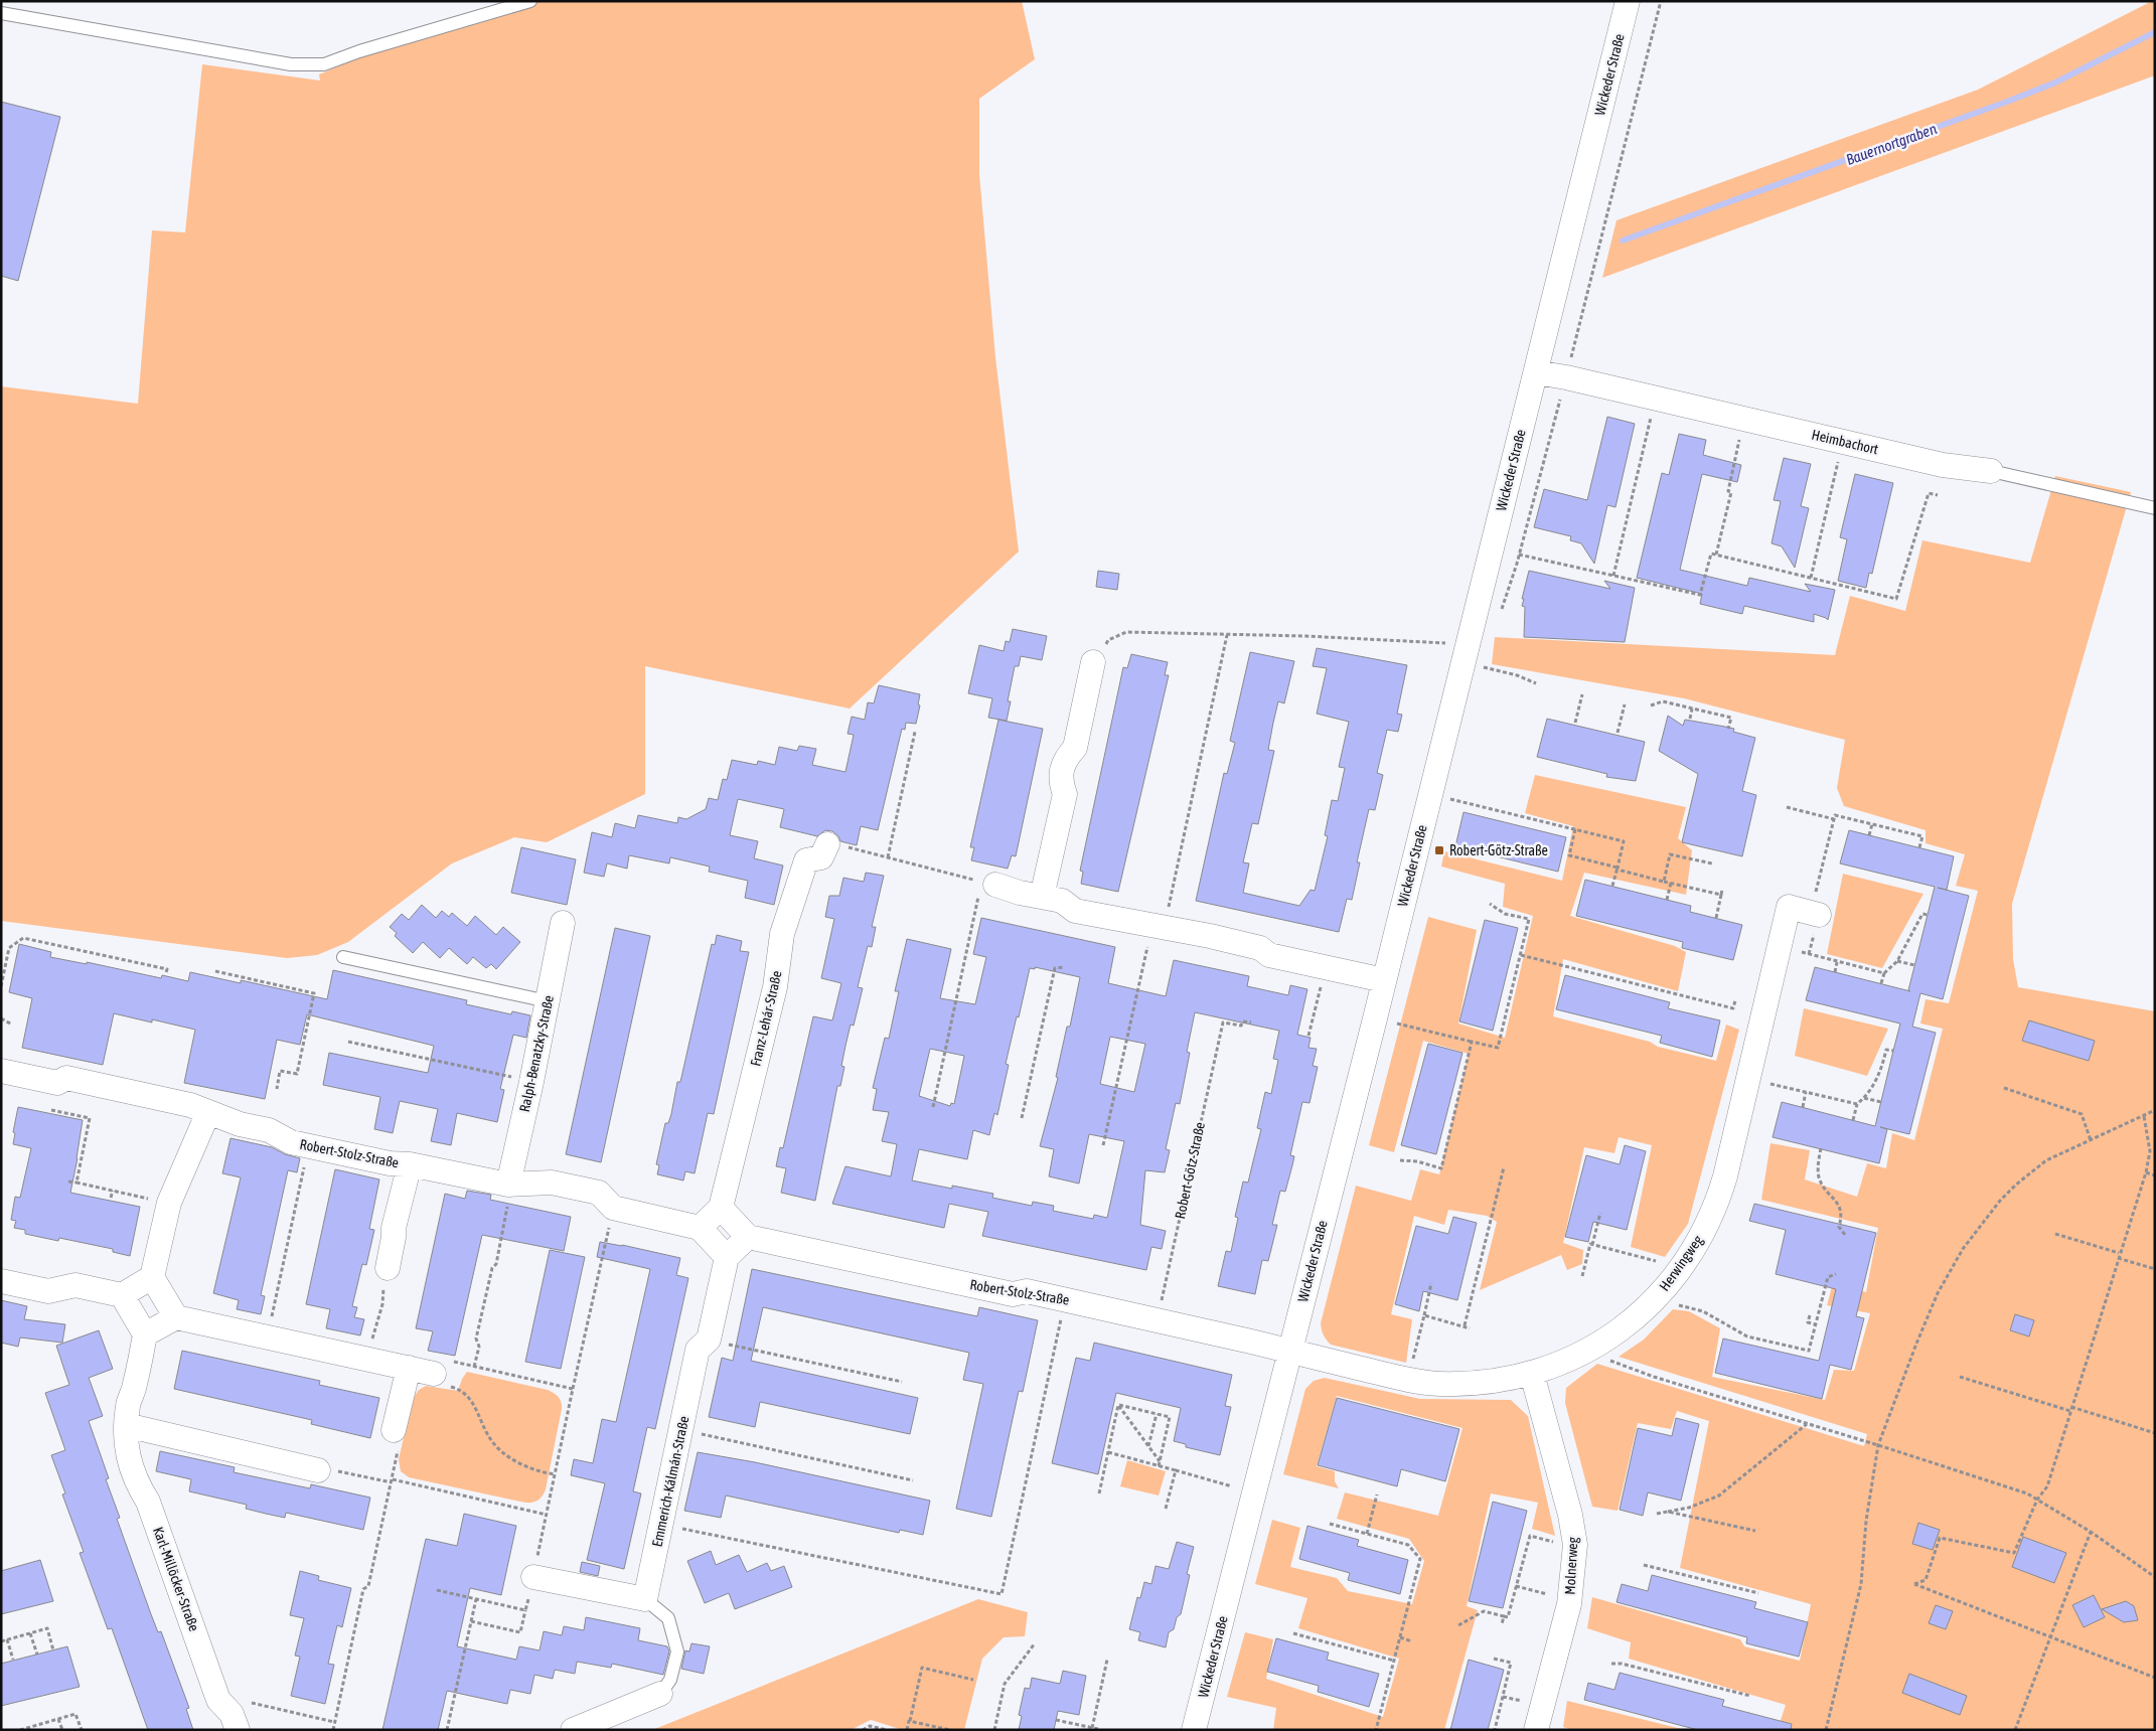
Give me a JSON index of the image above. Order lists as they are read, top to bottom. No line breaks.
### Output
{"streets":{"street":["Wickeder Straße","Heimbachort","Franz-Lehár-Straße","Ralph-Benatzky-Straße","Robert-Stolz-Straße","Herwingweg","Emmerich-Kálmán-Straße","Molnerweg","Karl-Millöcker-Straße"],"path":["Robert-Götz-Straße"]},"crossings":[["Wickeder Straße","Heimbachort"],["Wickeder Straße","Robert-Stolz-Straße"],["Wickeder Straße","Herwingweg"],["Ralph-Benatzky-Straße","Robert-Stolz-Straße"],["Robert-Stolz-Straße","Robert-Götz-Straße"],["Robert-Stolz-Straße","Herwingweg"],["Herwingweg","Molnerweg"]],"water":["Bauernortgraben"],"places":{"transit":["Robert-Götz-Straße"]}}
